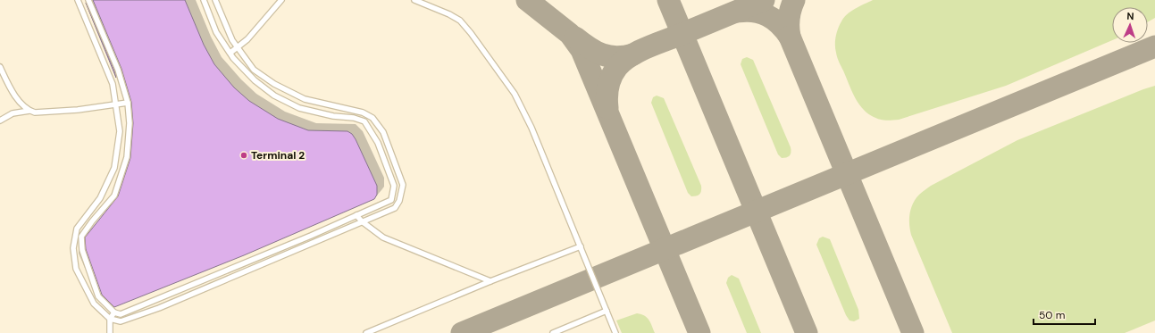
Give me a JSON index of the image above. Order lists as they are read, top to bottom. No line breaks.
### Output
{"places":["Terminal 2"],"scale_bar":"50 m","north":"top"}
